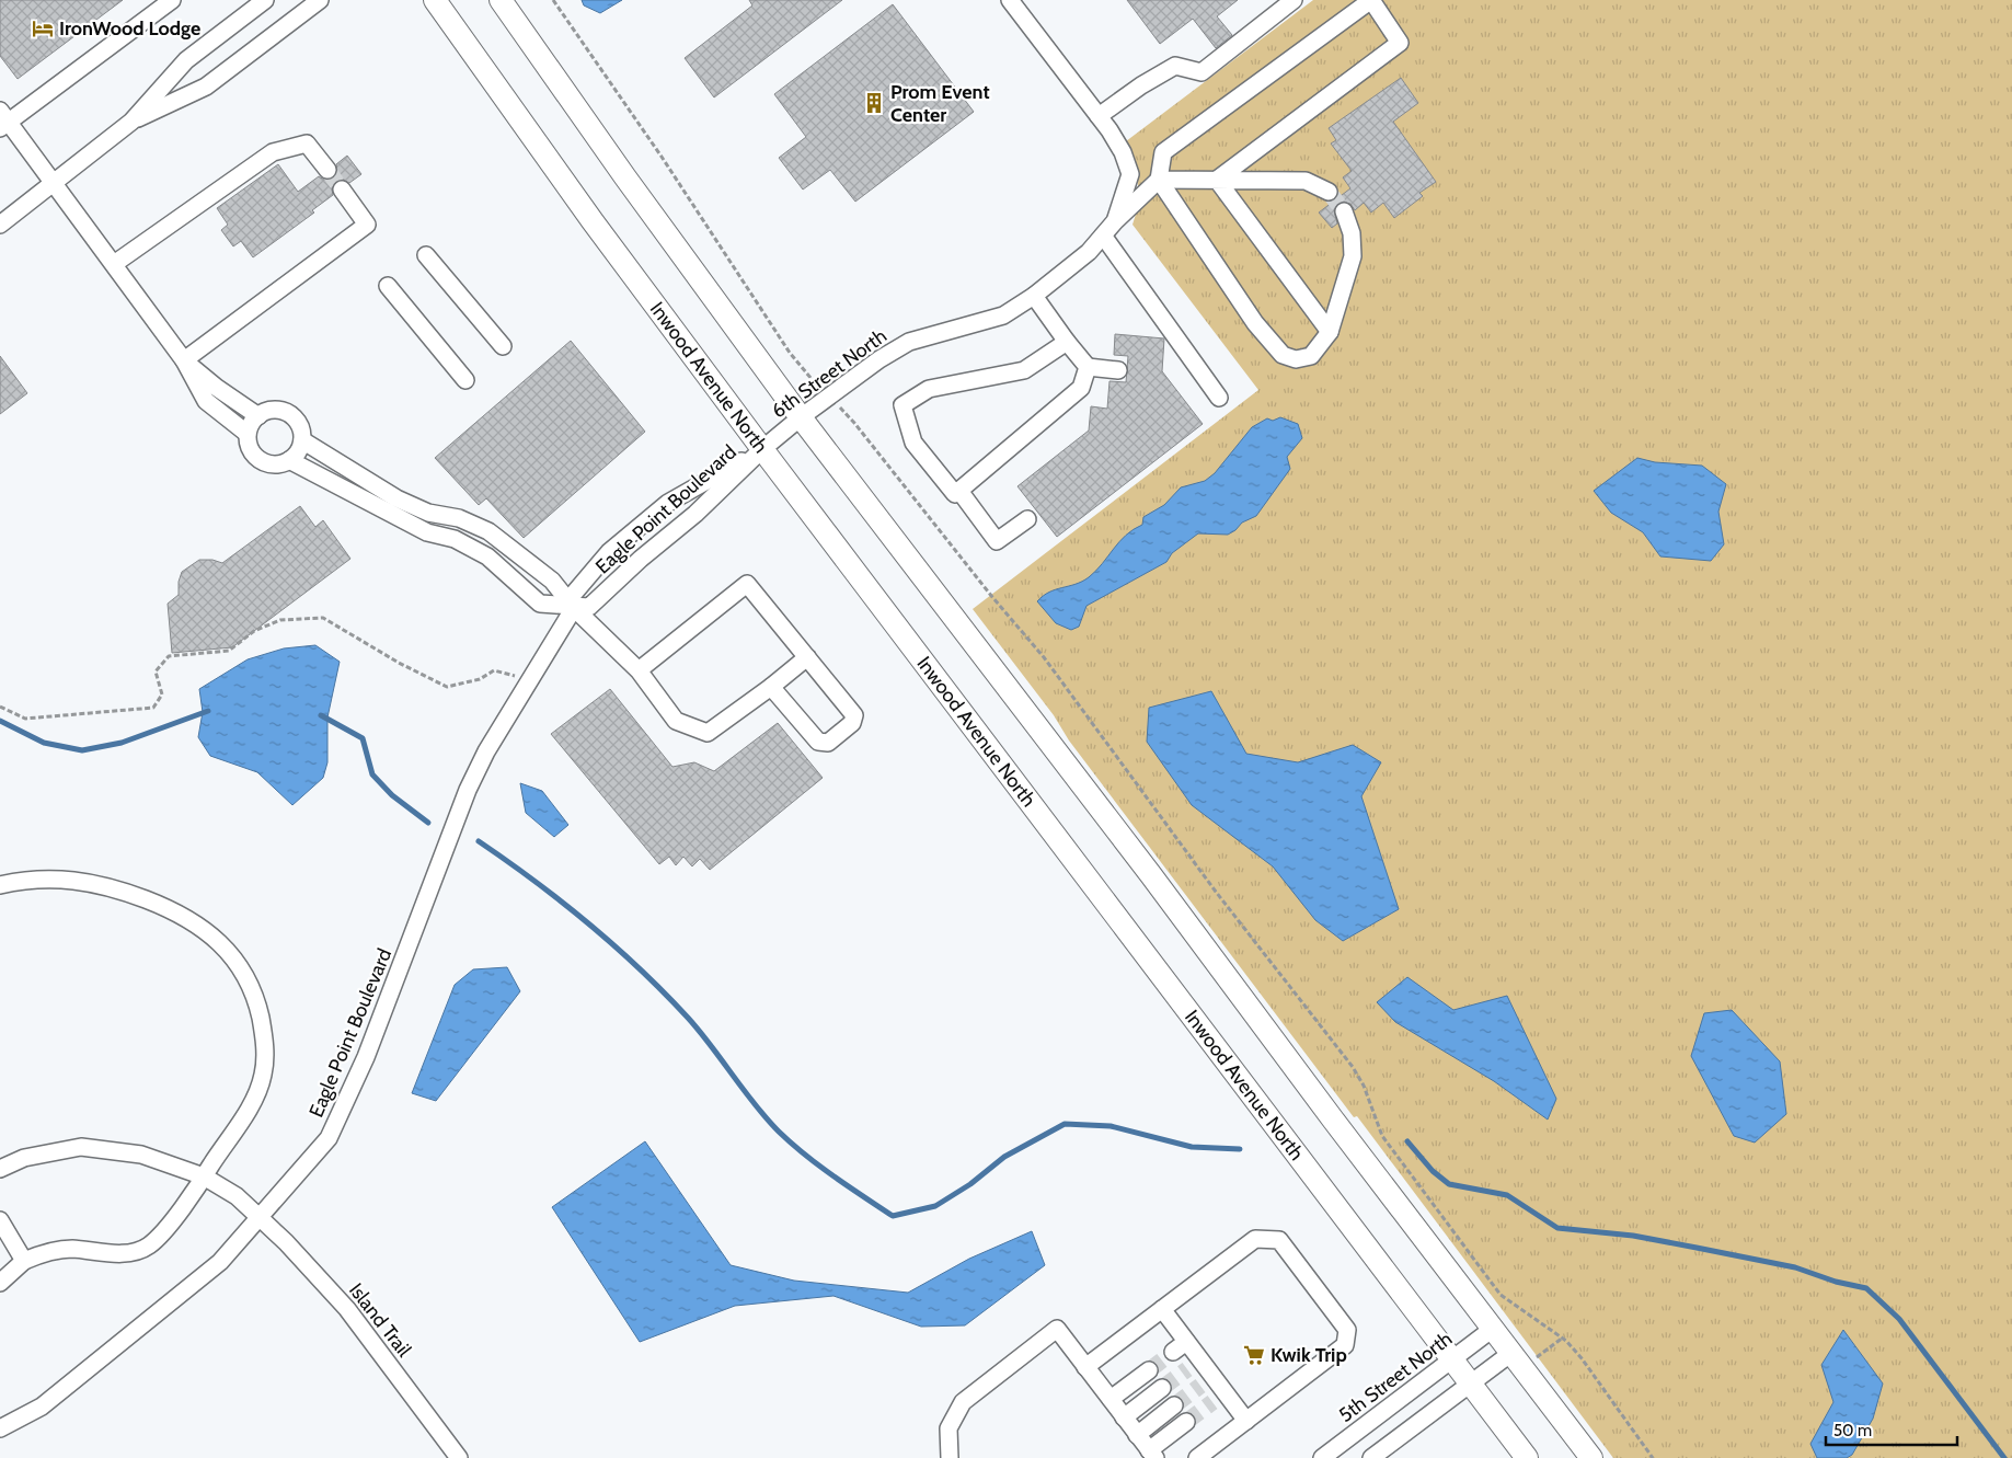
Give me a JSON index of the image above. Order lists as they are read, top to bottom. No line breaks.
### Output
{"streets":{"main road":["Inwood Avenue North"],"street":["6th Street North","Eagle Point Boulevard","Island Trail","5th Street North"]},"crossings":[["6th Street North","Inwood Avenue North"],["6th Street North","Eagle Point Boulevard"],["Inwood Avenue North","Eagle Point Boulevard"],["Inwood Avenue North","5th Street North"],["Eagle Point Boulevard","Island Trail"]],"places":{"hotel":["IronWood Lodge"],"building":["Prom Event Center"],"supermarket":["Kwik Trip"]},"scale_bar":"50 m"}
